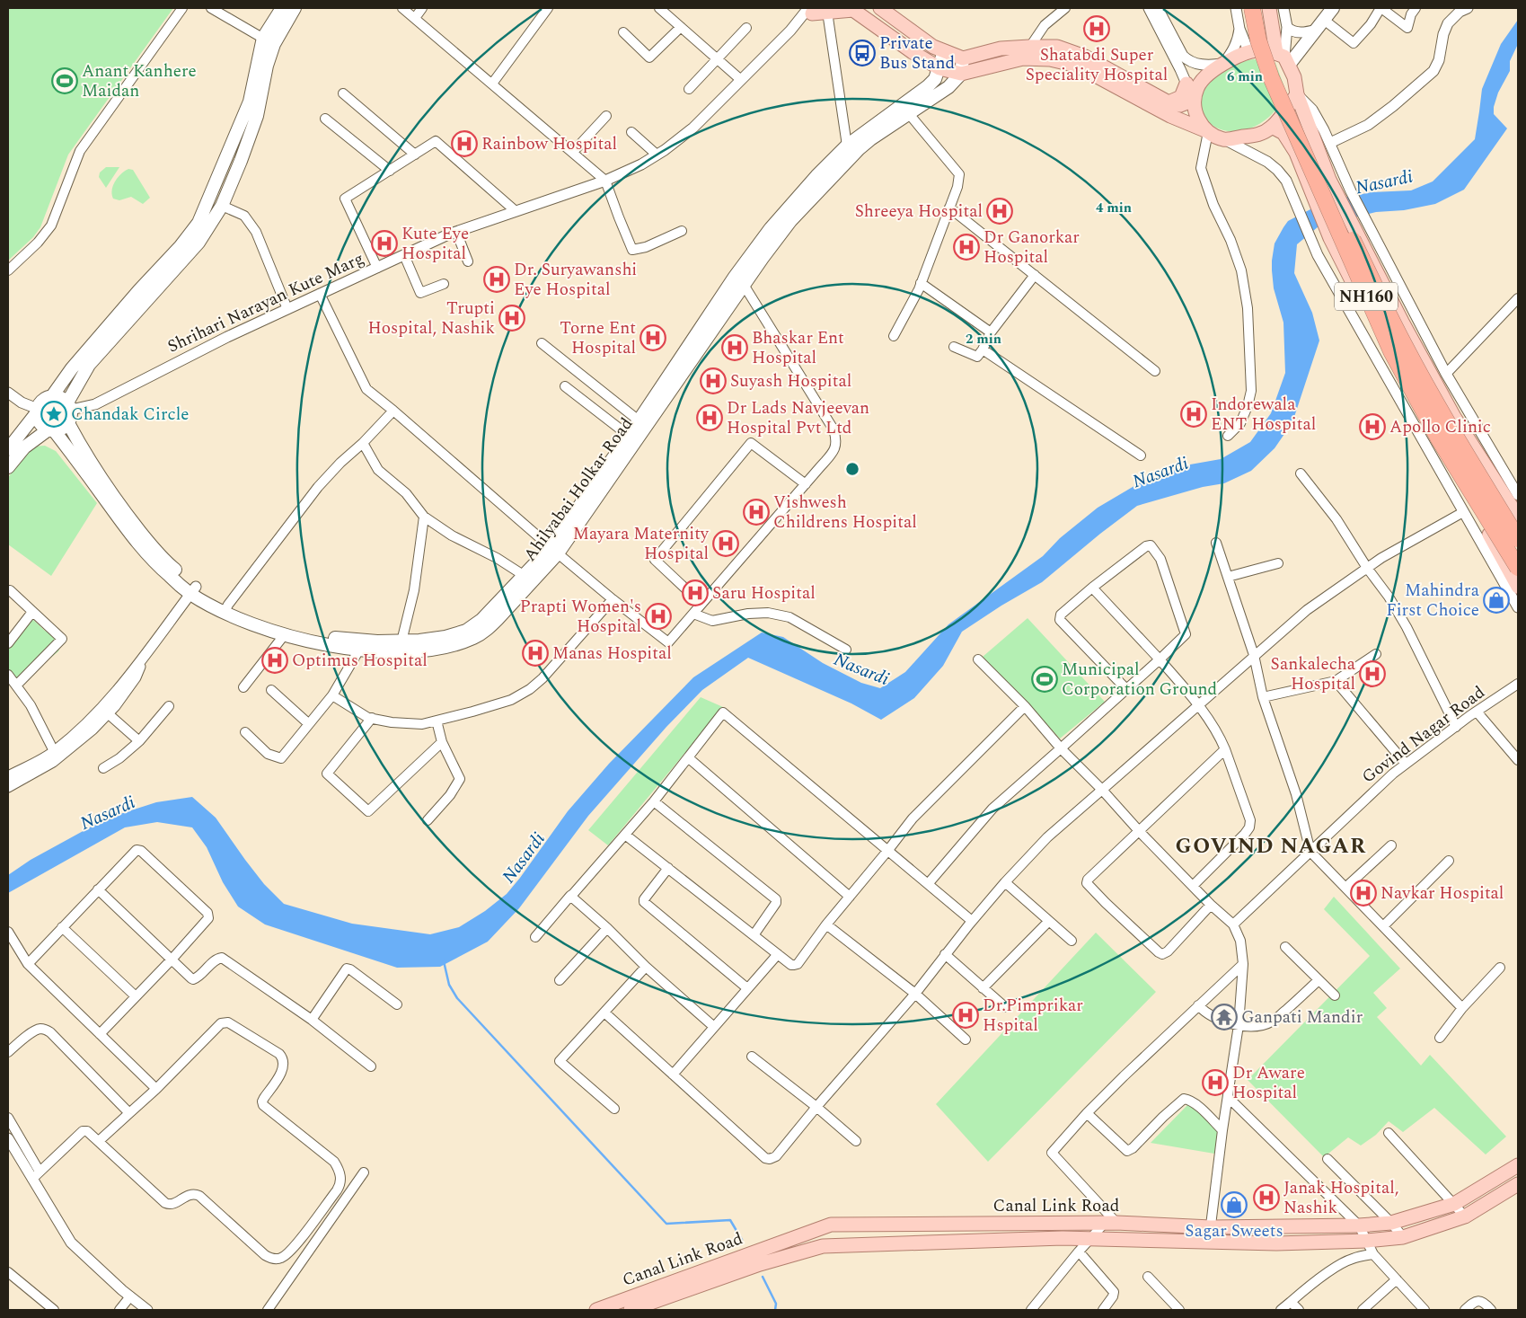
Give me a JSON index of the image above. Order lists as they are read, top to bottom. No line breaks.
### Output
{"streets":{"highway":["NH160"],"main road":["Ahilyabai Holkar Road","Canal Link Road"],"street":["Shrihari Narayan Kute Marg","Govind Nagar Road"]},"crossings":[["Shrihari Narayan Kute Marg","Ahilyabai Holkar Road"]],"districts":["GOVIND NAGAR"],"water":["Nasardi"],"places":{"hospital":["Shatabdi Super Speciality Hospital","Rainbow Hospital","Shreeya Hospital","Kute Eye Hospital","Dr Ganorkar Hospital","Dr. Suryawanshi Eye Hospital","Trupti Hospital, Nashik","Torne Ent Hospital","Bhaskar Ent Hospital","Suyash Hospital","Indorewala ENT Hospital","Dr Lads Navjeevan Hospital Pvt Ltd","Apollo Clinic","Vishwesh Childrens Hospital","Mayara Maternity Hospital","Saru Hospital","Prapti Women's Hospital","Manas Hospital","Optimus Hospital","Sankalecha Hospital","Navkar Hospital","Dr.Pimprikar Hspital","Dr Aware Hospital","Janak Hospital, Nashik"],"bus stop":["Private Bus Stand"],"sports":["Anant Kanhere Maidan","Municipal Corporation Ground"],"place":["Chandak Circle"],"shop":["Mahindra First Choice","Sagar Sweets"],"temple":["Ganpati Mandir"]},"rings":["6 min","4 min","2 min"]}
